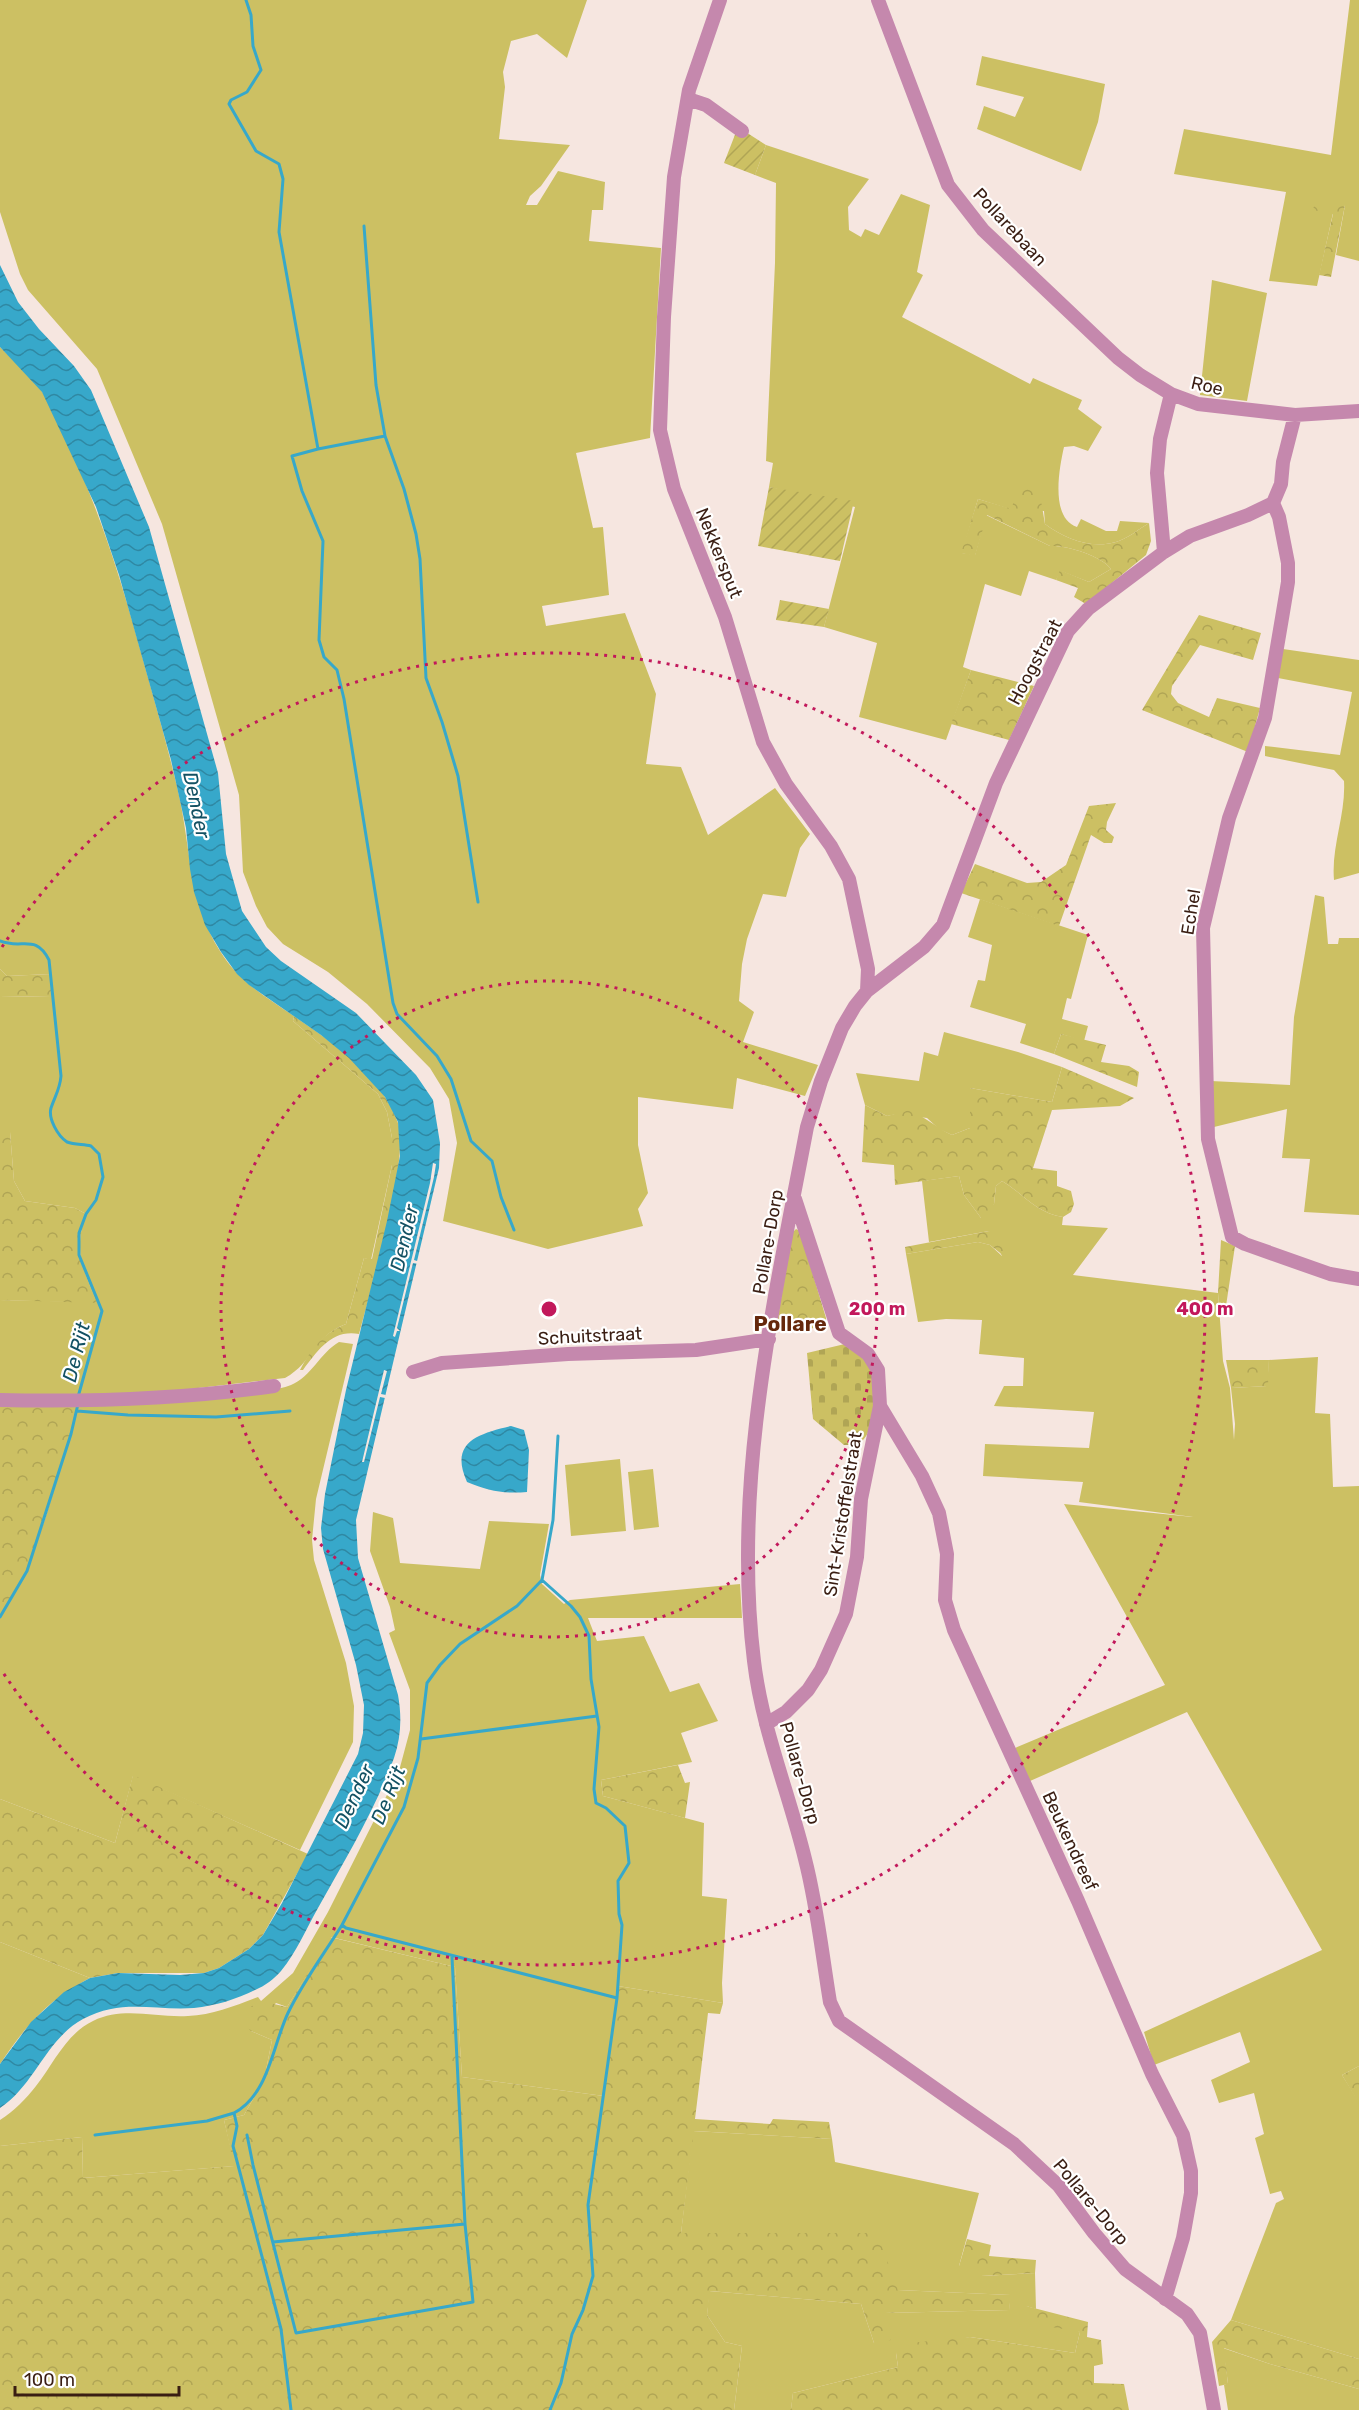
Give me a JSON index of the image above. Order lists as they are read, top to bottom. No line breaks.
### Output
{"streets":{"street":["Pollarebaan","Roe","Nekkersput","Hoogstraat","Echel","Pollare-Dorp","Schuitstraat","Sint-Kristoffelstraat","Beukendreef"]},"crossings":[["Pollarebaan","Roe"],["Roe","Hoogstraat"],["Nekkersput","Hoogstraat"],["Nekkersput","Pollare-Dorp"],["Hoogstraat","Echel"],["Hoogstraat","Pollare-Dorp"],["Pollare-Dorp","Schuitstraat"],["Pollare-Dorp","Sint-Kristoffelstraat"],["Pollare-Dorp","Beukendreef"],["Sint-Kristoffelstraat","Beukendreef"]],"districts":["Pollare"],"water":["Dender","De Rijt"],"scale_bar":"100 m","rings":["200 m","400 m"]}
